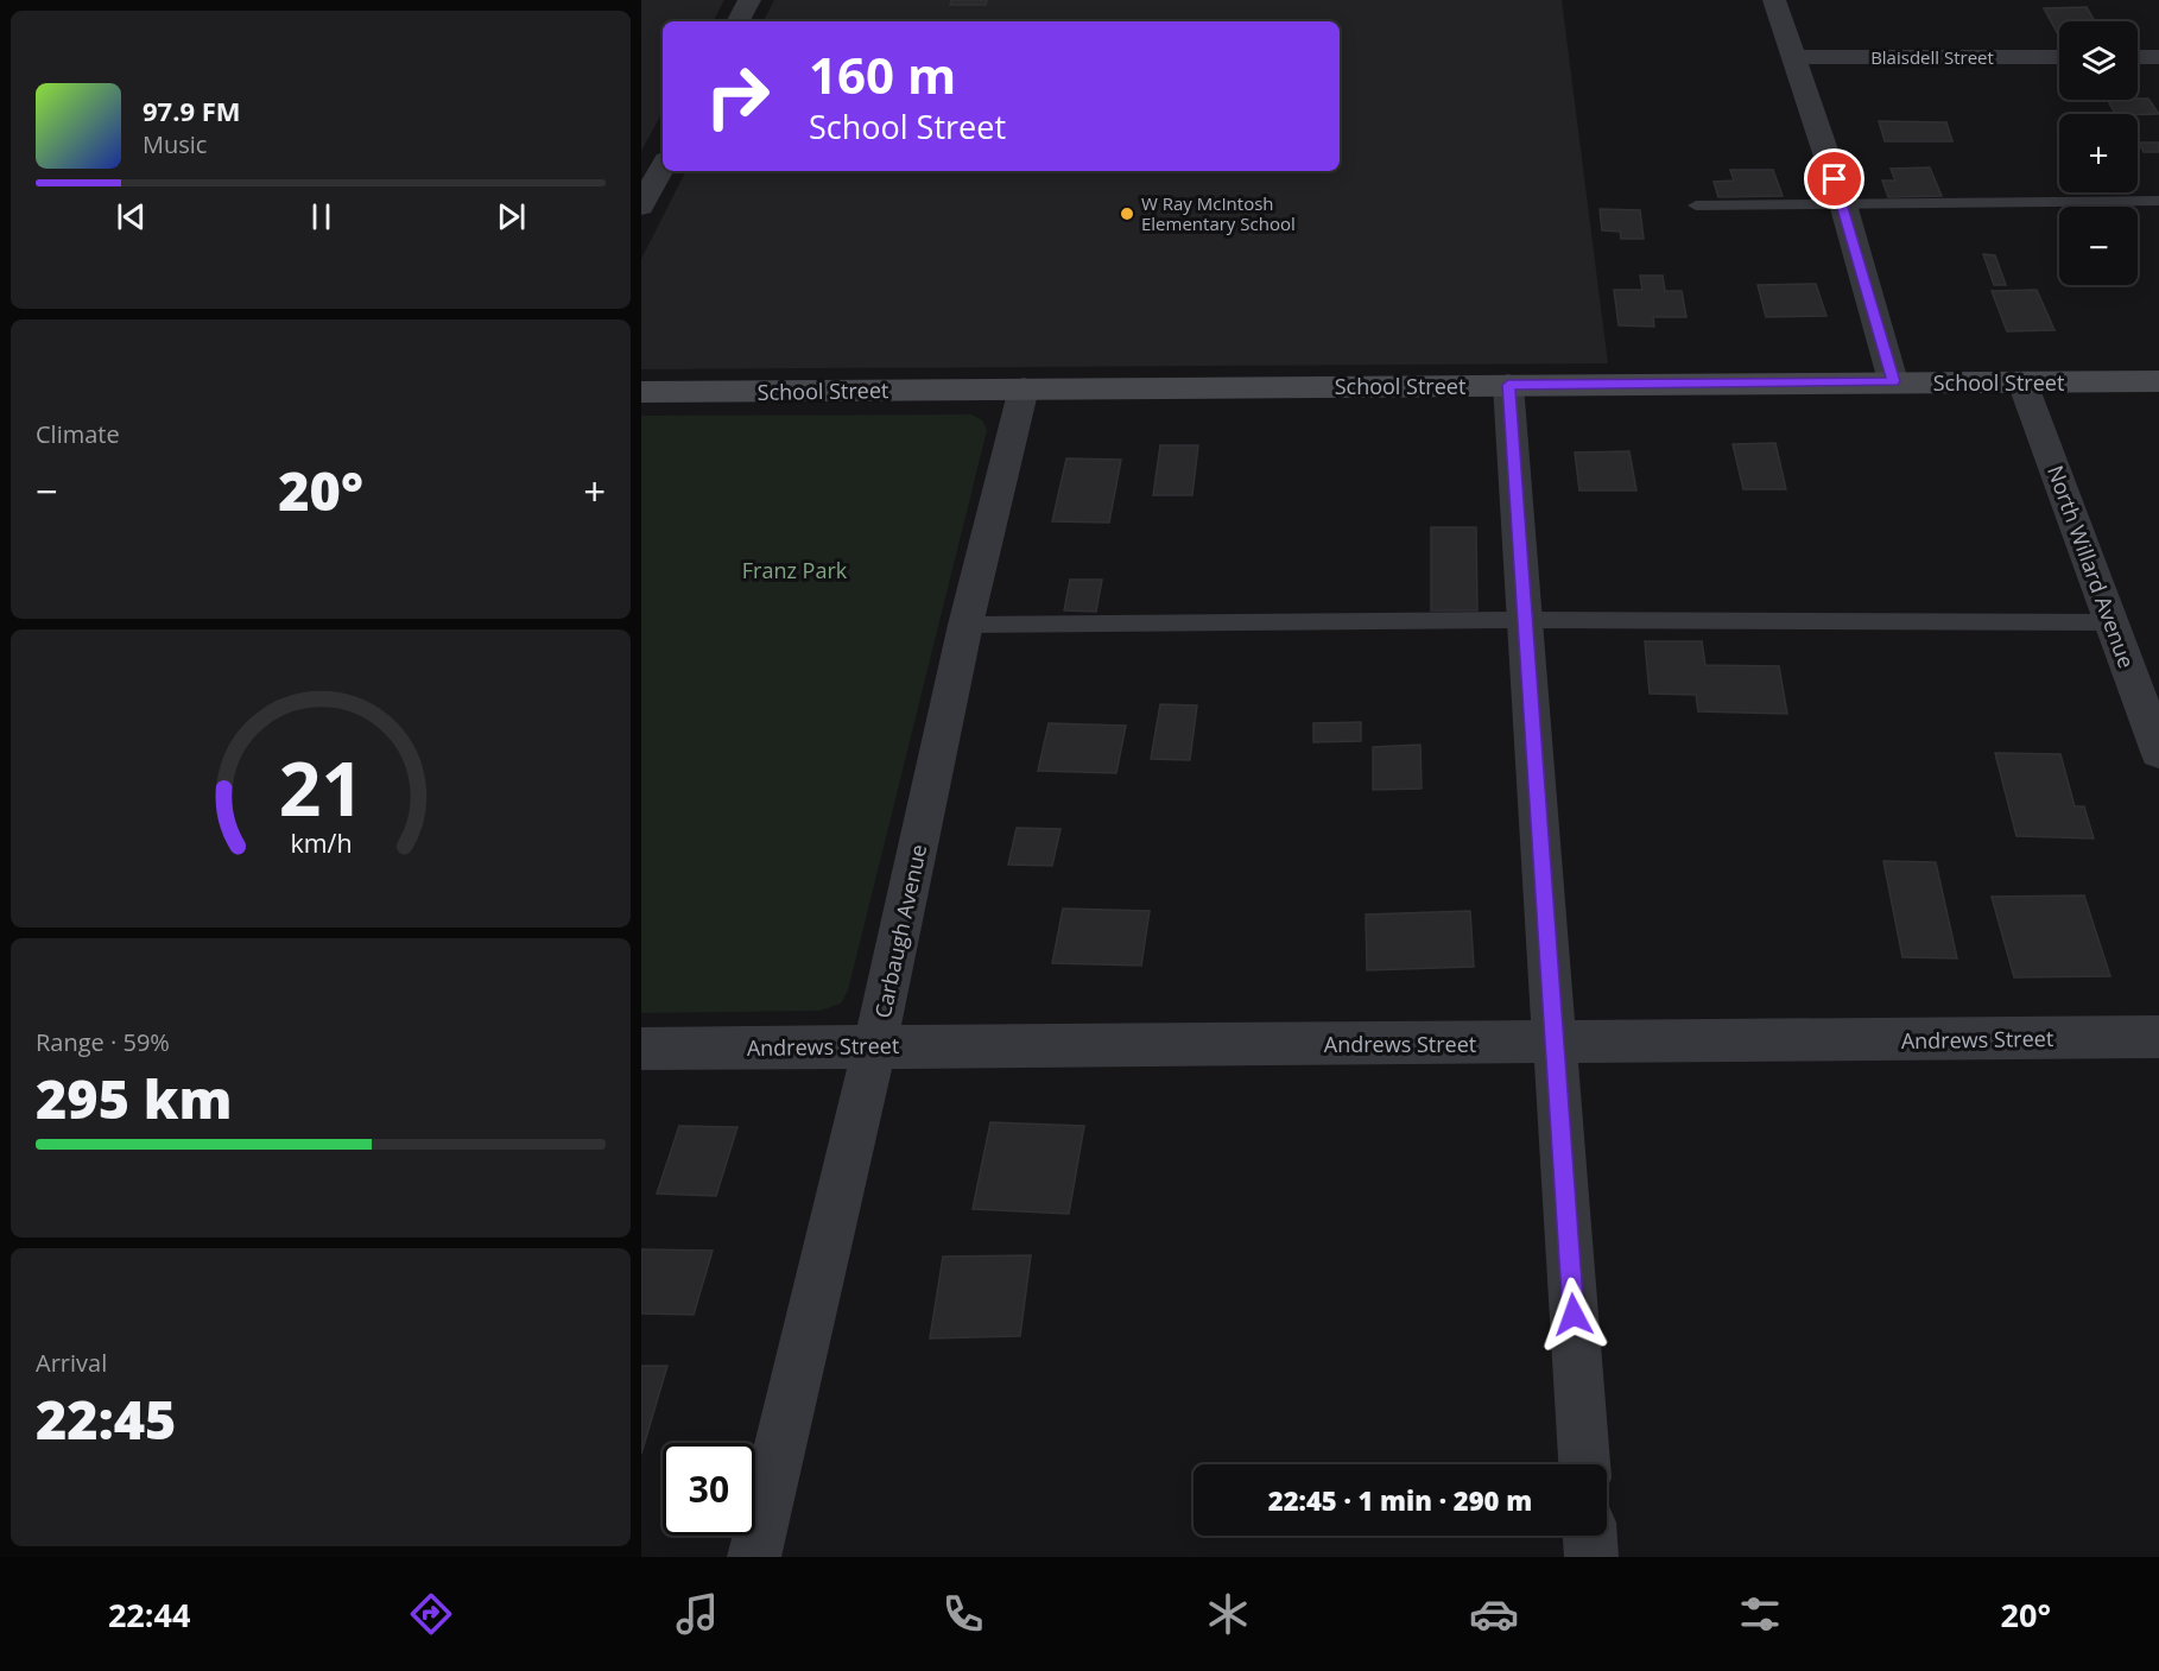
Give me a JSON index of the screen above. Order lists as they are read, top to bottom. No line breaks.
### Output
{"streets":{"main road":["School Street"],"street":["Blaisdell Street","North Willard Avenue","Carbaugh Avenue","Andrews Street"]},"crossings":[["School Street","North Willard Avenue"],["School Street","Carbaugh Avenue"],["Carbaugh Avenue","Andrews Street"]],"parks":["Franz Park"],"places":["W Ray McIntosh Elementary School"],"page":{"map_buttons":["+","−"],"turn":["160 m","School Street"],"song":["97.9 FM","Music"],"tile":["Climate",["Range · 59%","295 km"],["Arrival","22:45"]],"heat":["−","20°","+"],"limit":"30","trip":"22:45 · 1 min · 290 m","tabs":["22:44","20°"],"gauge":["21","km/h"]}}
